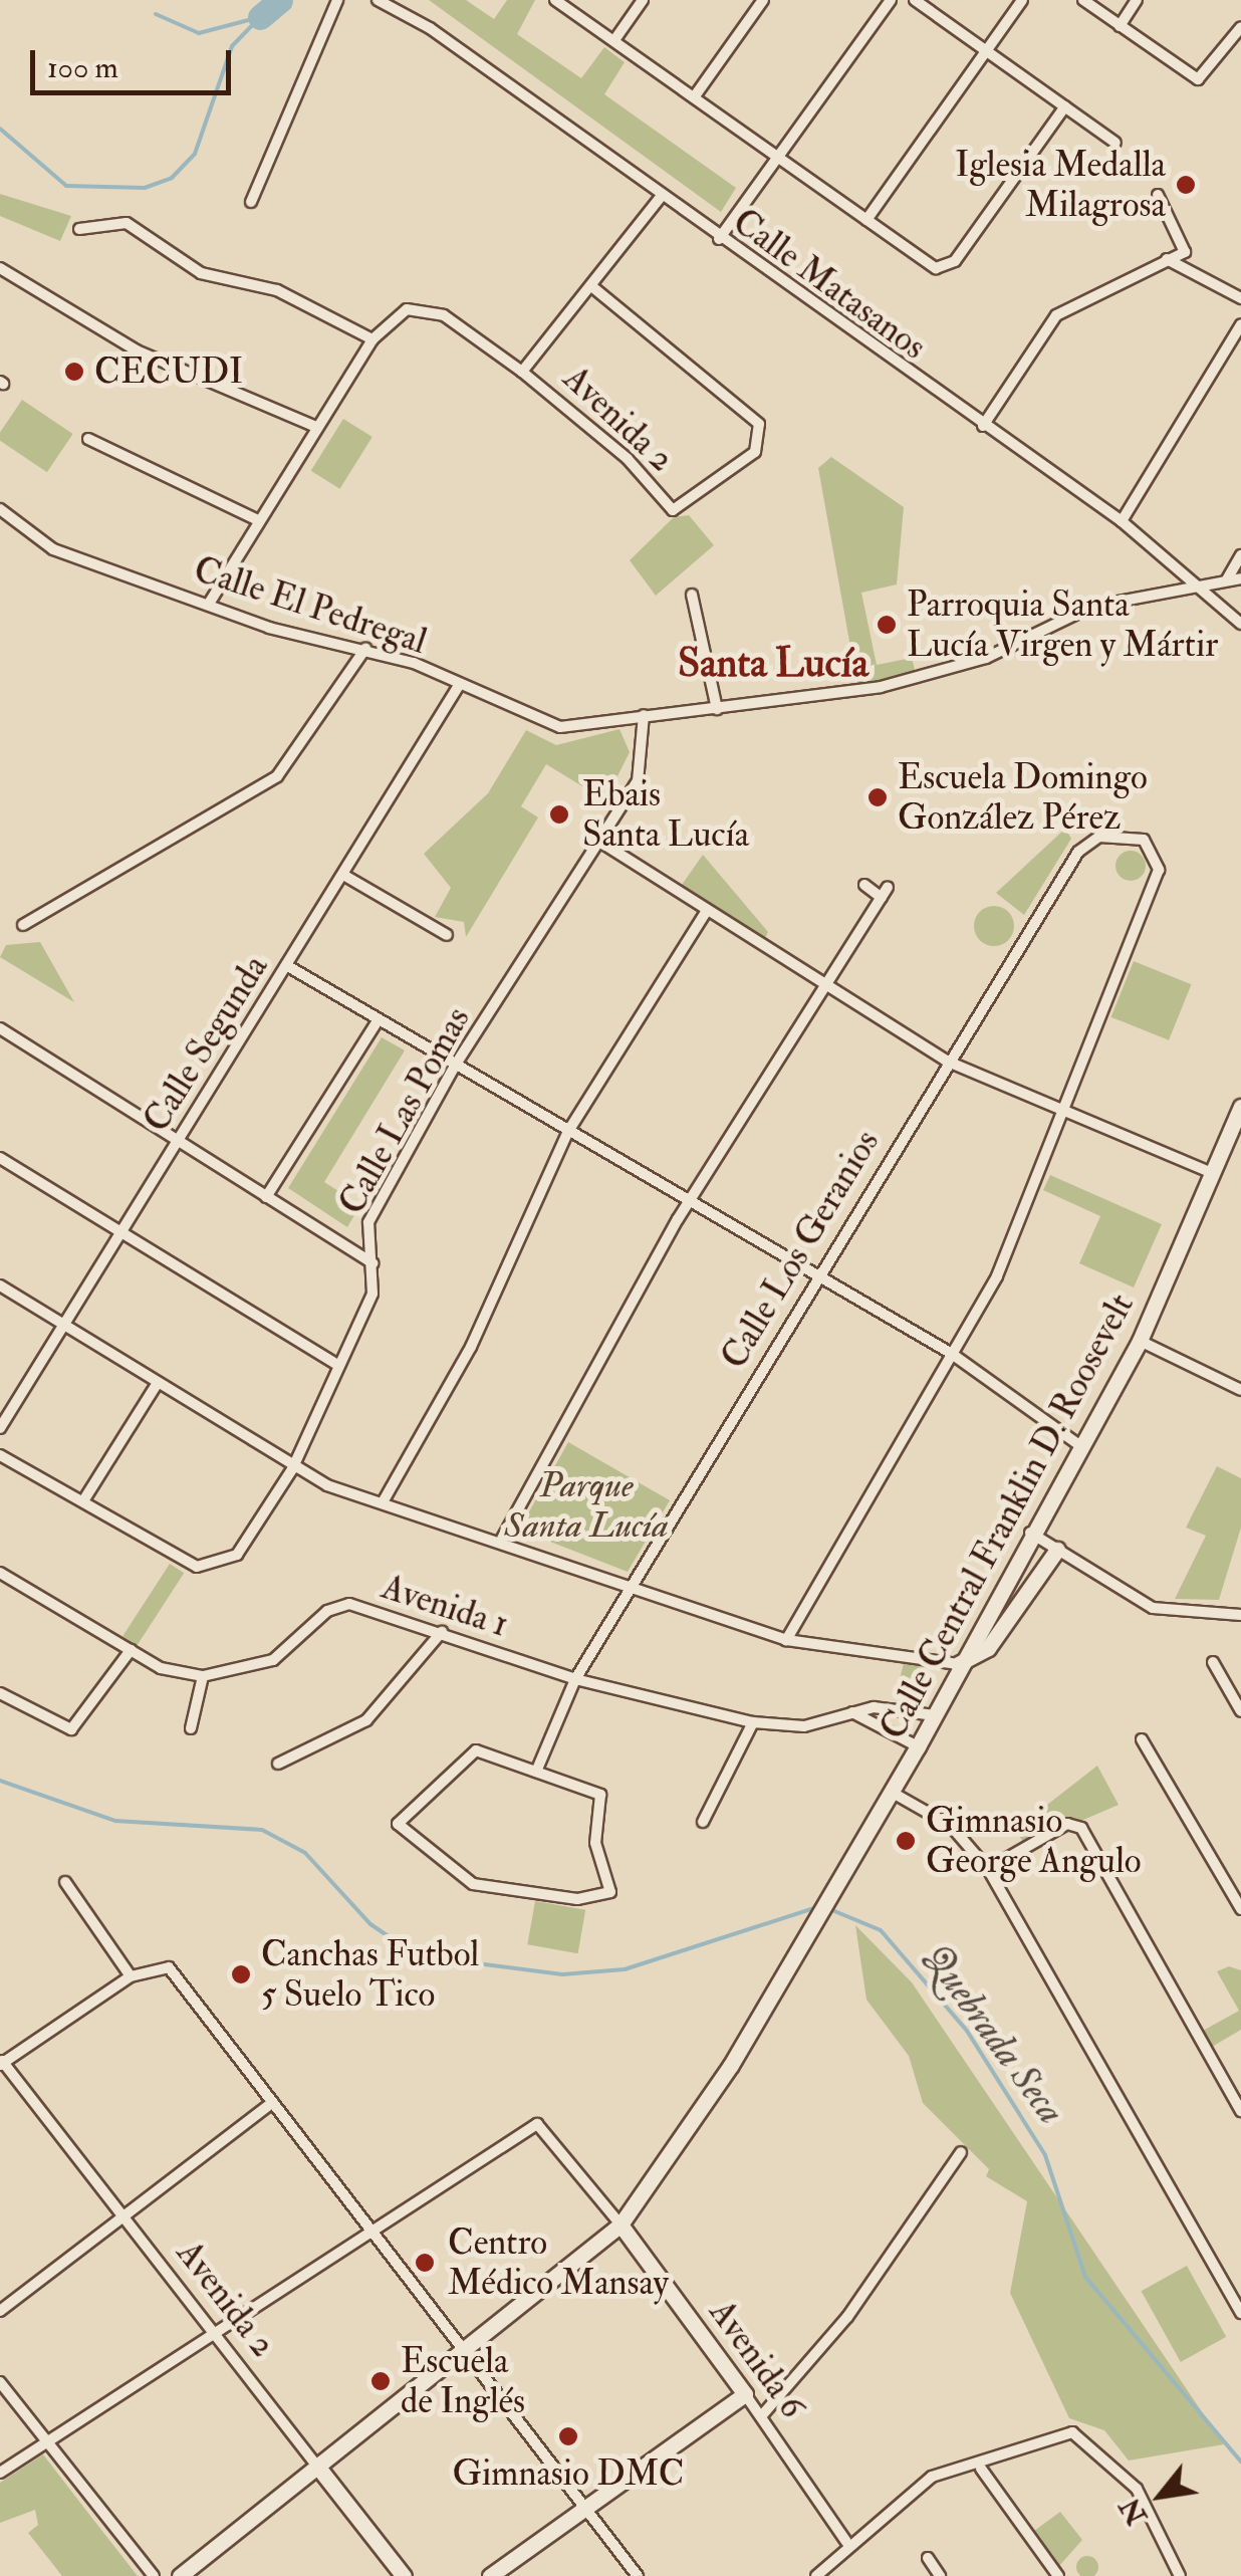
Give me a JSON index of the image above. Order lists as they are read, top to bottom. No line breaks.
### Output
{"streets":{"main road":["Avenida 2","Calle Central Franklin D. Roosevelt","Avenida 6"],"street":["Calle Matasanos","Calle El Pedregal","Calle Segunda","Calle Las Pomas","Calle Los Geranios","Avenida 1"]},"crossings":[["Calle Matasanos","Calle El Pedregal"],["Avenida 2","Calle Central Franklin D. Roosevelt"],["Calle El Pedregal","Calle Segunda"],["Calle El Pedregal","Calle Las Pomas"],["Calle Los Geranios","Avenida 1"],["Calle Central Franklin D. Roosevelt","Avenida 1"],["Calle Central Franklin D. Roosevelt","Avenida 6"]],"districts":["Santa Lucía"],"water":["Quebrada Seca"],"parks":["Parque Santa Lucía"],"places":["Iglesia Medalla Milagrosa","CECUDI","Parroquia Santa Lucía Virgen y Mártir","Escuela Domingo González Pérez","Ebais Santa Lucía","Gimnasio George Angulo","Canchas Futbol 5 Suelo Tico","Centro Médico Mansay","Escuela de Inglés","Gimnasio DMC"],"scale_bar":"100 m","north":"bottom left"}
